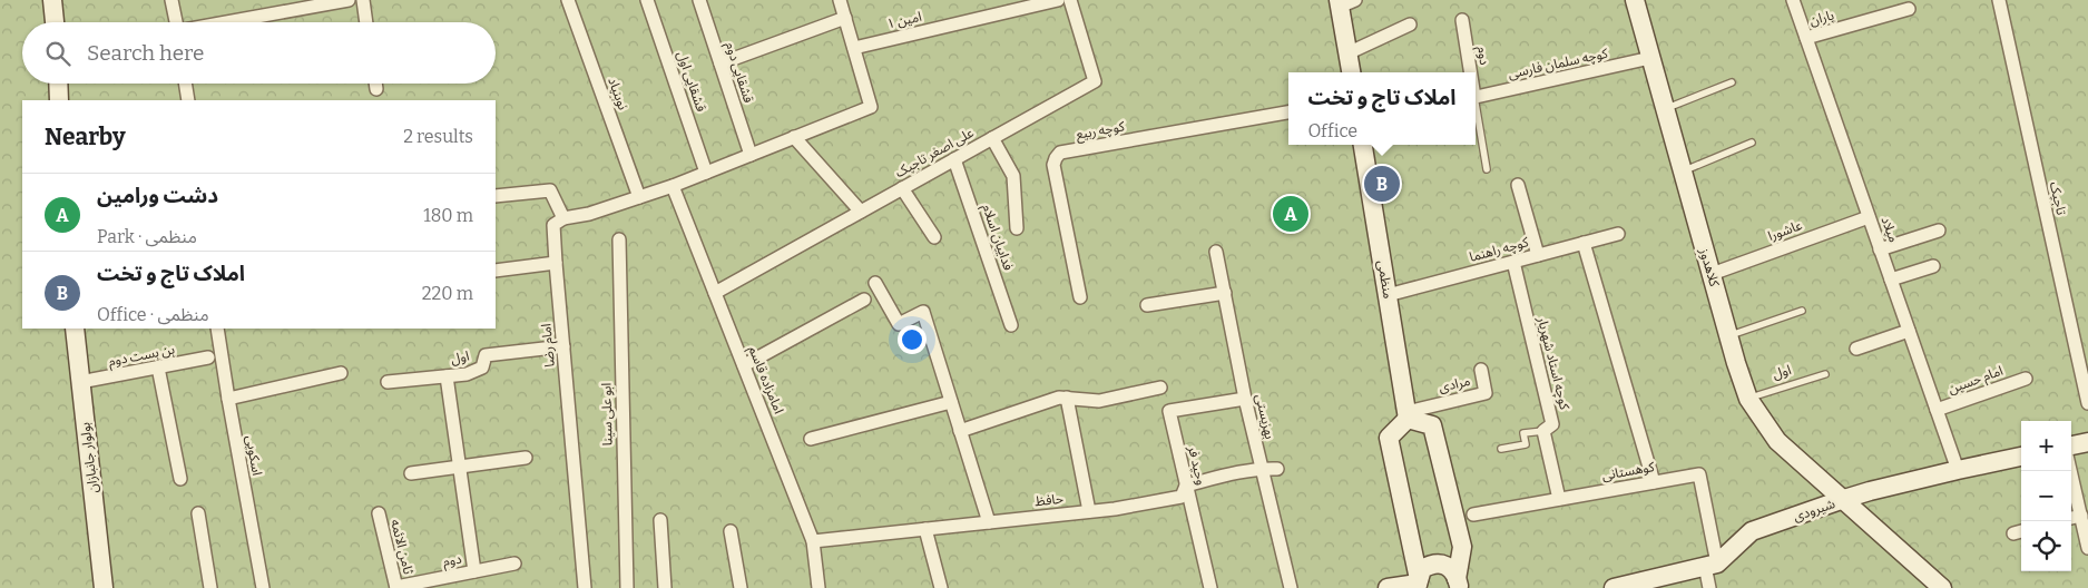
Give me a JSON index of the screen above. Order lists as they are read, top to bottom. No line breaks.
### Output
{"streets":{"street":["یاران","امین ۱","دوم","کوچه سلمان فارسی","قشقایی دوم","قشقایی اول","نوبنیاد","کوچه ربیع","علی اصغر تاجیک","تاجیک","میلاد","عاشورا","فداییان اسلام","کوچه راهنما","کلاهدوز","منظمی","امام رضا","بن بست دوم","اول","کوچه استاد شهریار","امامزاده قاسم","امام حسین","مرادی","ابو علی سینا","بهزیستی","اسکویی","بولوار جانبازان","وحید فر","کوهستانی","حافظ","شیرودی","ثامن الائمه"]},"crossings":[["یاران","میلاد"],["دوم","ثامن الائمه"],["کوچه سلمان فارسی","کلاهدوز"],["علی اصغر تاجیک","فداییان اسلام"],["علی اصغر تاجیک","امامزاده قاسم"],["میلاد","عاشورا"],["میلاد","امام حسین"],["میلاد","شیرودی"],["عاشورا","کلاهدوز"],["کوچه راهنما","منظمی"],["کوچه راهنما","کوچه استاد شهریار"],["کلاهدوز","اول"],["کلاهدوز","شیرودی"],["منظمی","مرادی"],["امام رضا","اول"],["بن بست دوم","بولوار جانبازان"],["کوچه استاد شهریار","کوهستانی"],["امامزاده قاسم","حافظ"],["بهزیستی","وحید فر"],["بهزیستی","حافظ"],["وحید فر","حافظ"],["کوهستانی","شیرودی"]],"page":{"search":"Search here","popup":["املاک تاج و تخت","Office"],"heading":["Nearby","2 results"],"pins":["B","A"],"list":[{"mark":"A","name":"دشت ورامین","note":"Park · منظمی","value":"180 m"},{"mark":"B","name":"املاک تاج و تخت","note":"Office · منظمی","value":"220 m"}],"map_buttons":["+","−"]}}
